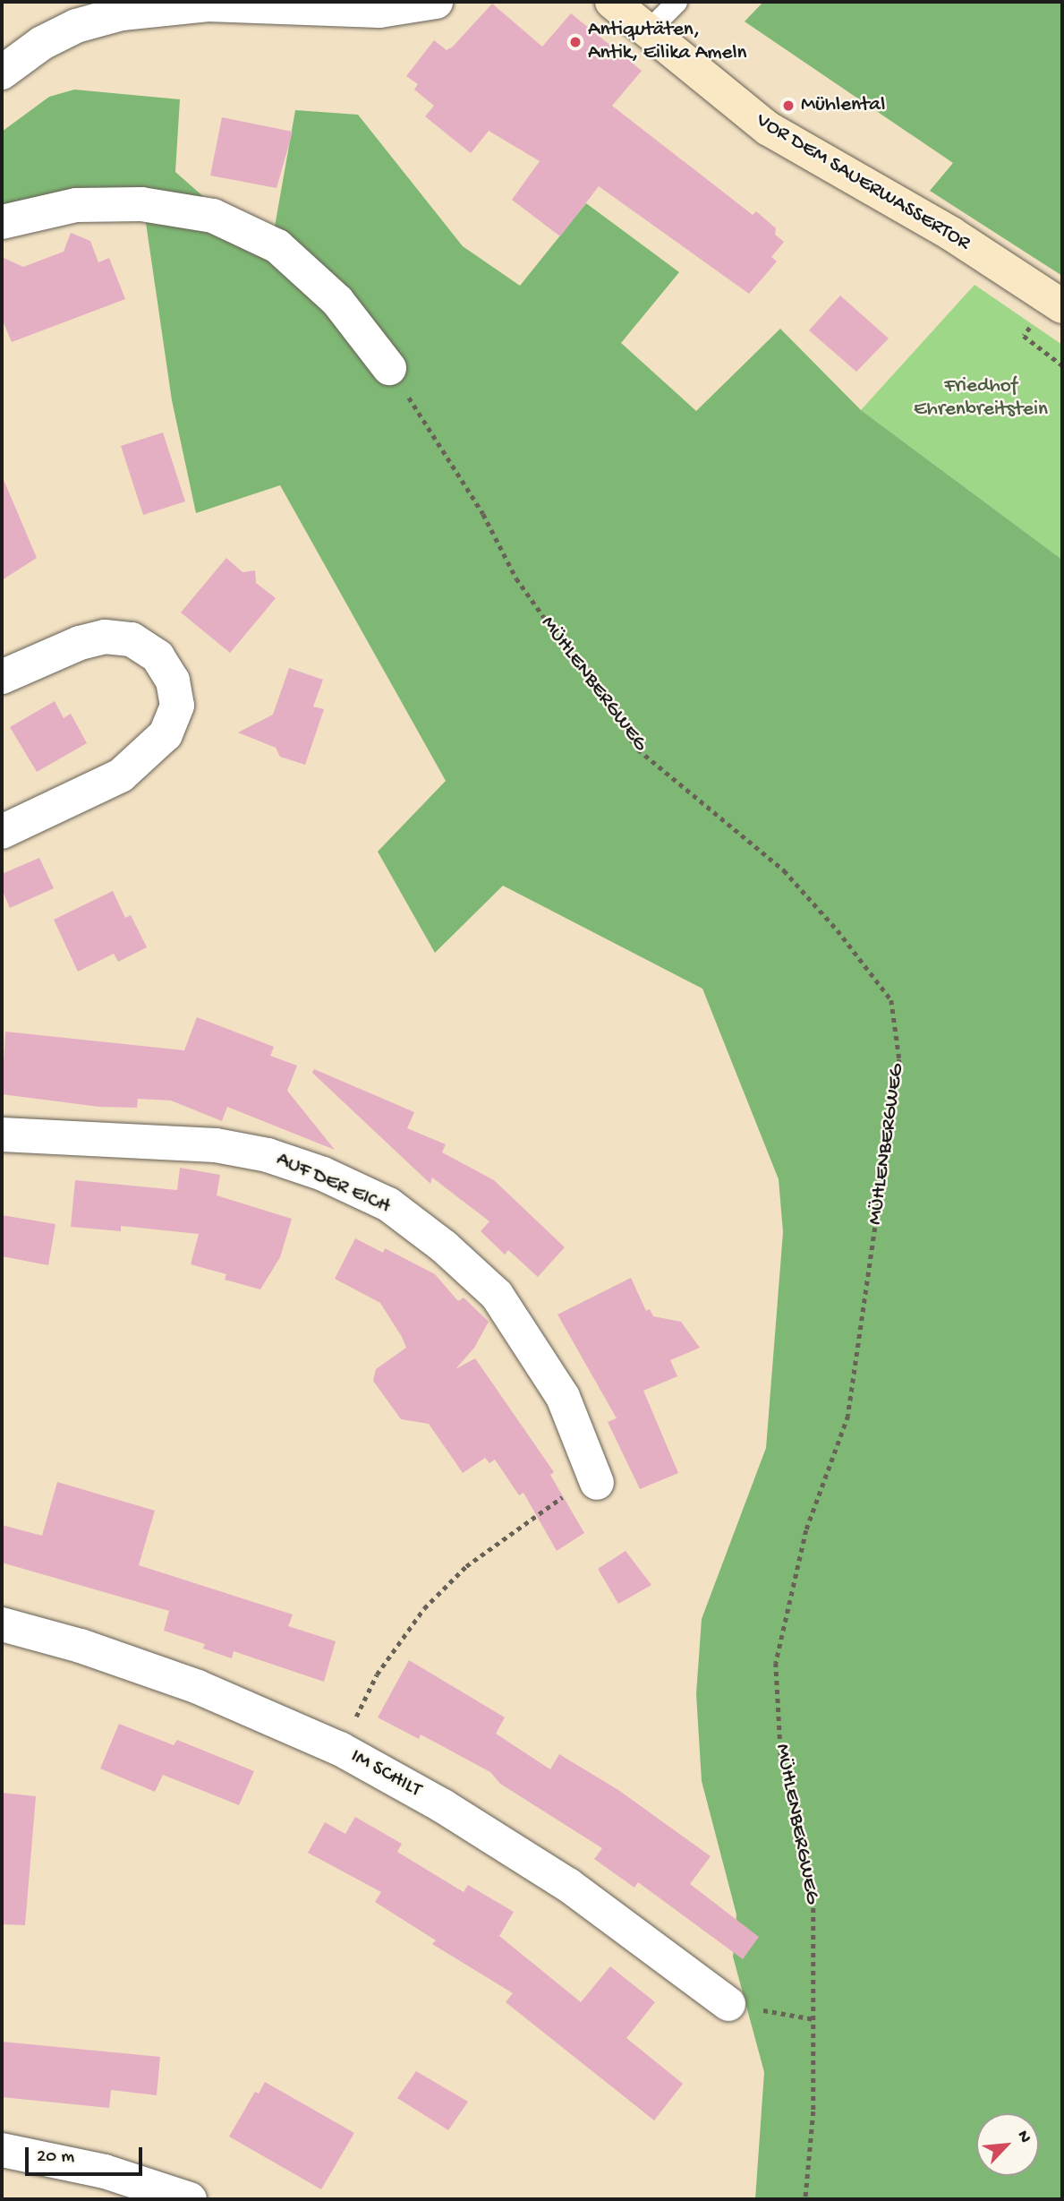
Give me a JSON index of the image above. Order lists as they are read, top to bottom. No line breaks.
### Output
{"streets":{"main road":["VOR DEM SAUERWASSERTOR"],"street":["AUF DER EICH","IM SCHILT"],"path":["MÜHLENBERGWEG"]},"parks":["Friedhof Ehrenbreitstein"],"places":["Antiqutäten, Antik, Eilika Ameln","Mühlental"],"scale_bar":"20 m","north":"top right"}
